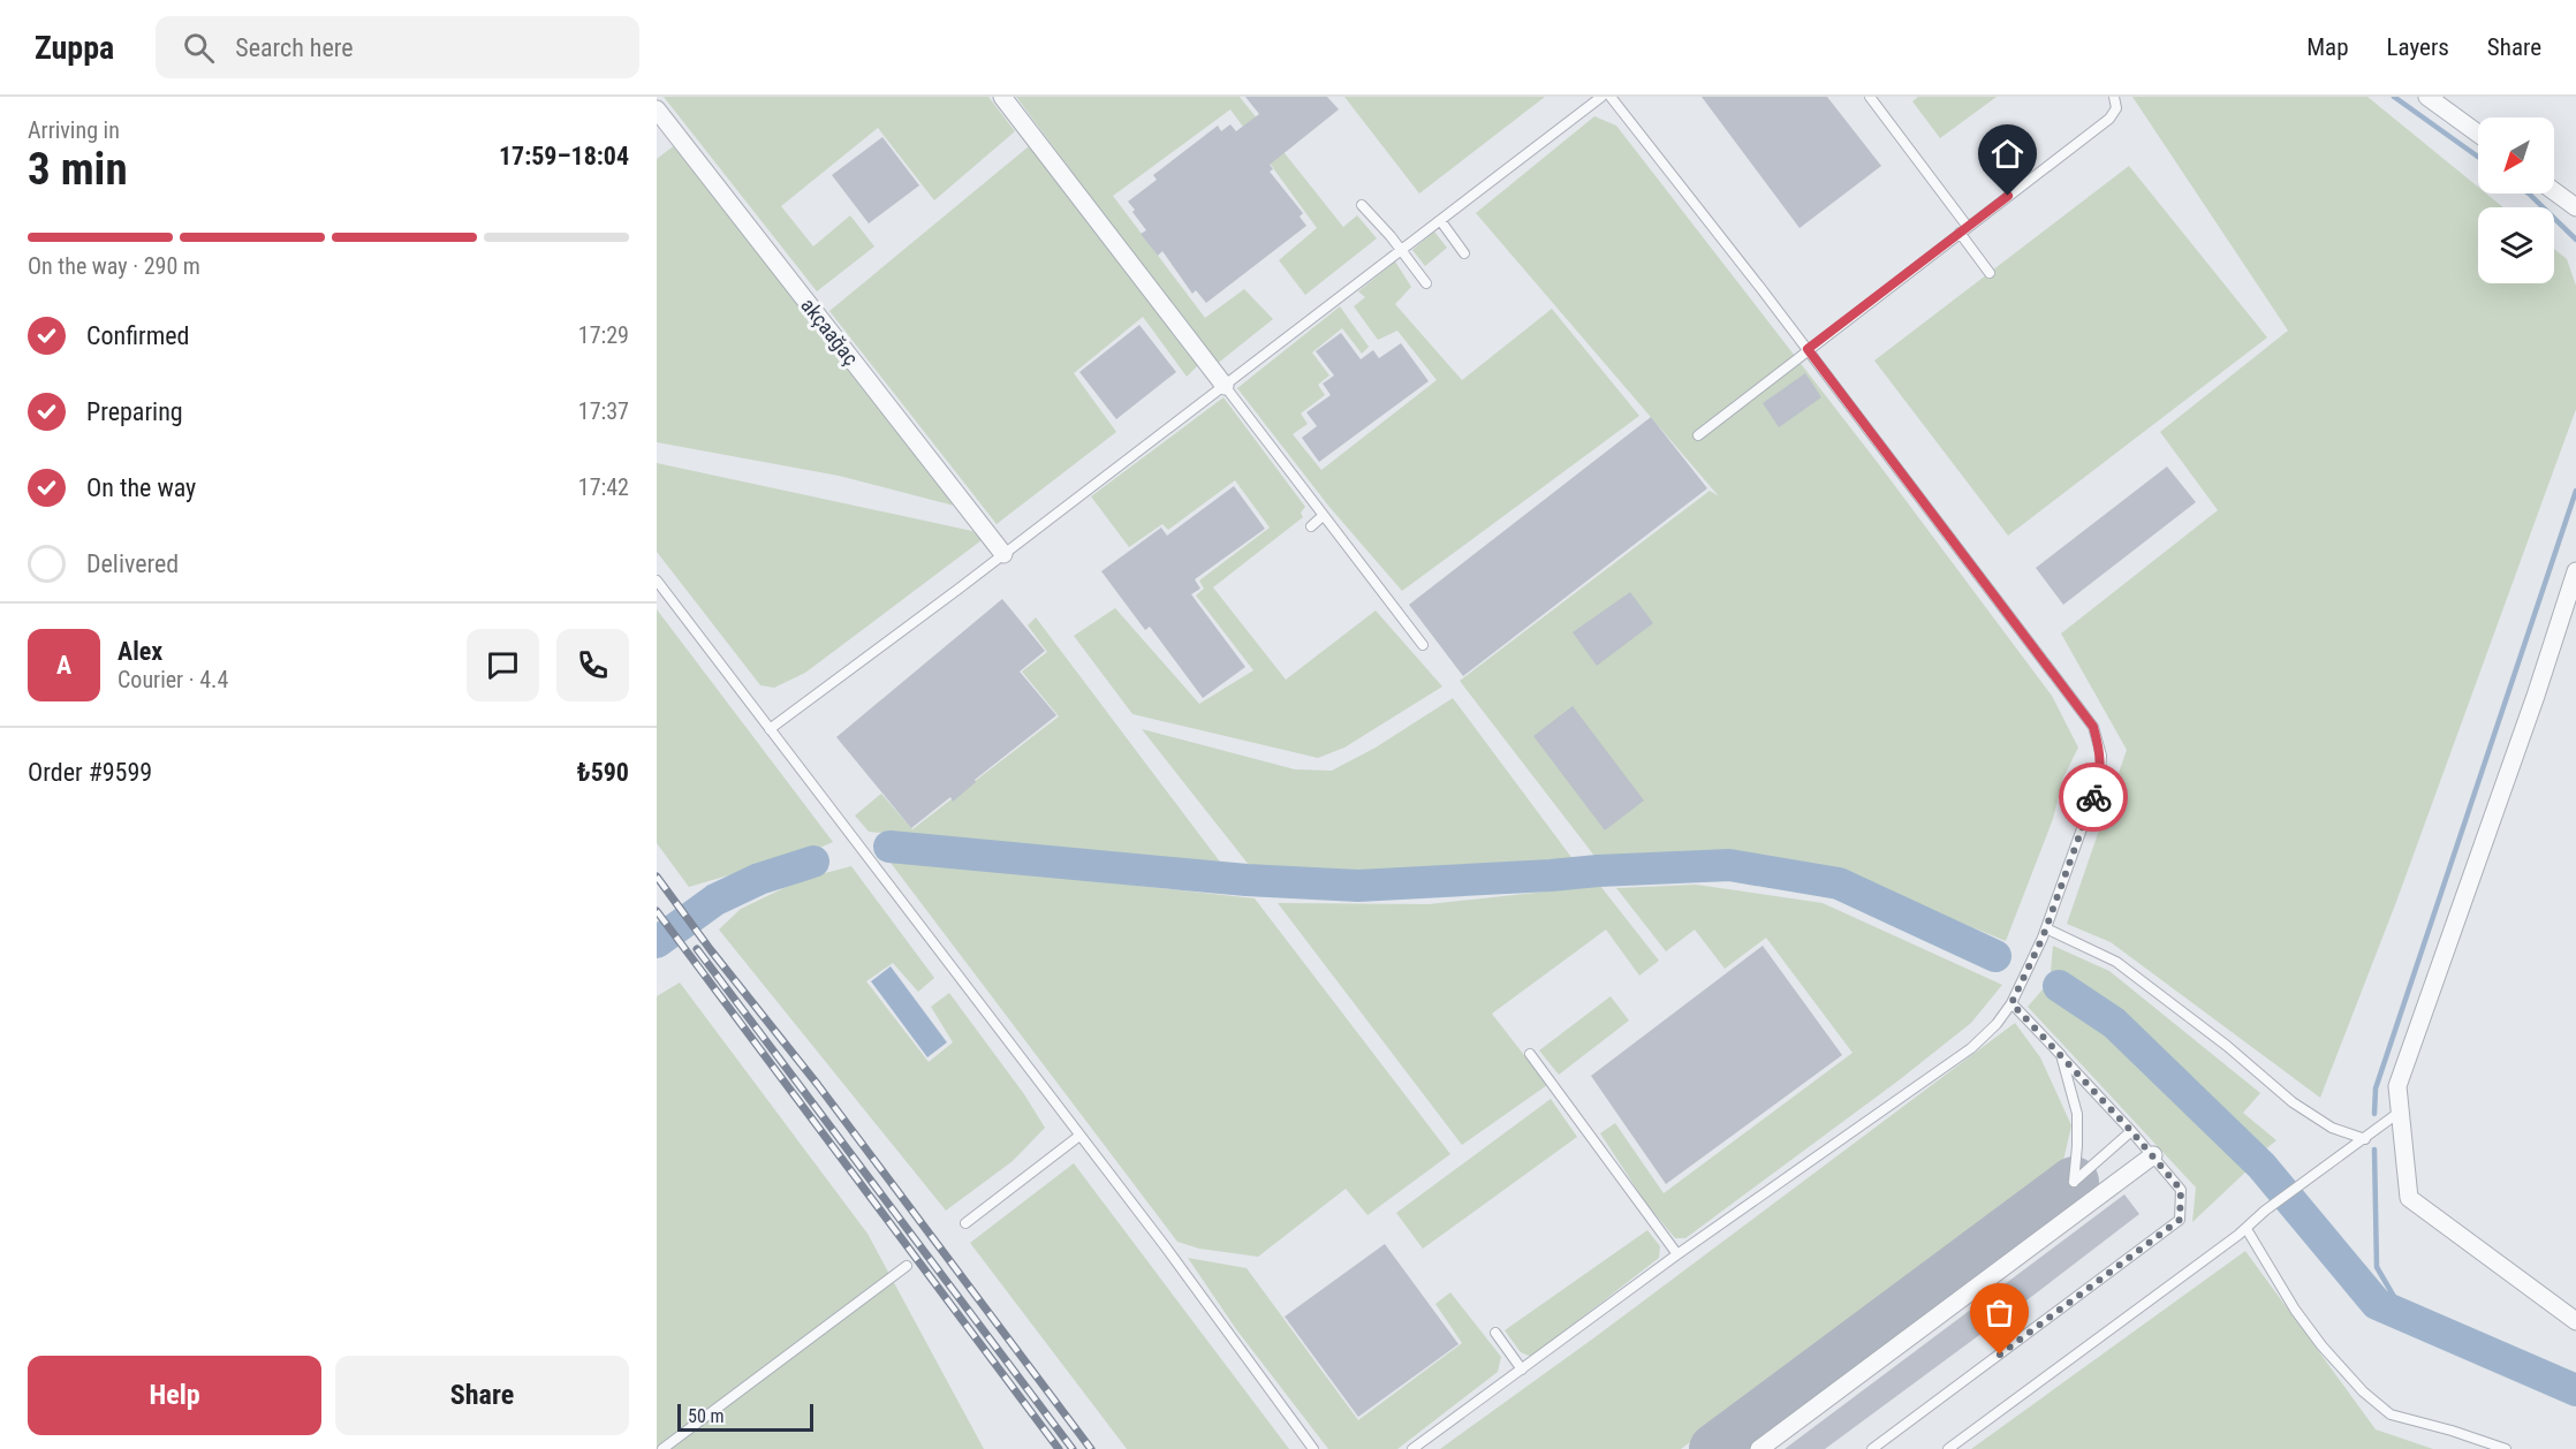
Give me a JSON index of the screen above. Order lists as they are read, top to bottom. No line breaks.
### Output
{"streets":{"street":["akçaağaç"]},"scale_bar":"50 m","north":"bottom left","page":{"header":"Zuppa","search":"Search here","nav":["Map","Layers","Share"],"heading":["3 min","Arriving in","17:59–18:04"],"panel":["Alex","Courier · 4.4","Order #9599","₺590"],"bar":"On the way · 290 m","list":[["Confirmed","17:29"],["Preparing","17:37"],["On the way","17:42"],"Delivered"],"round":"A","buttons":["Help","Share"],"scale":"50 m"}}
